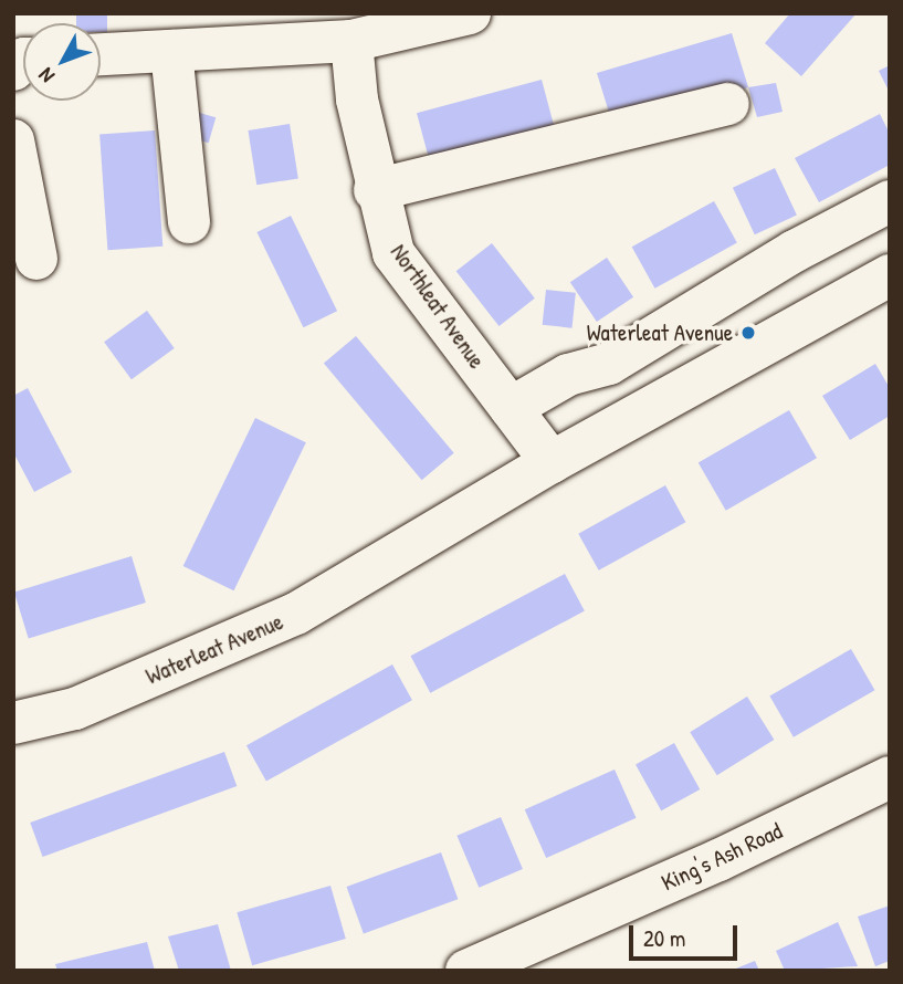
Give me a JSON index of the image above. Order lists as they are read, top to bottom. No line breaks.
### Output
{"streets":{"main road":["Northleat Avenue","Waterleat Avenue","King's Ash Road"]},"crossings":[["Northleat Avenue","Waterleat Avenue"]],"places":["Waterleat Avenue"],"scale_bar":"20 m","north":"bottom left"}
